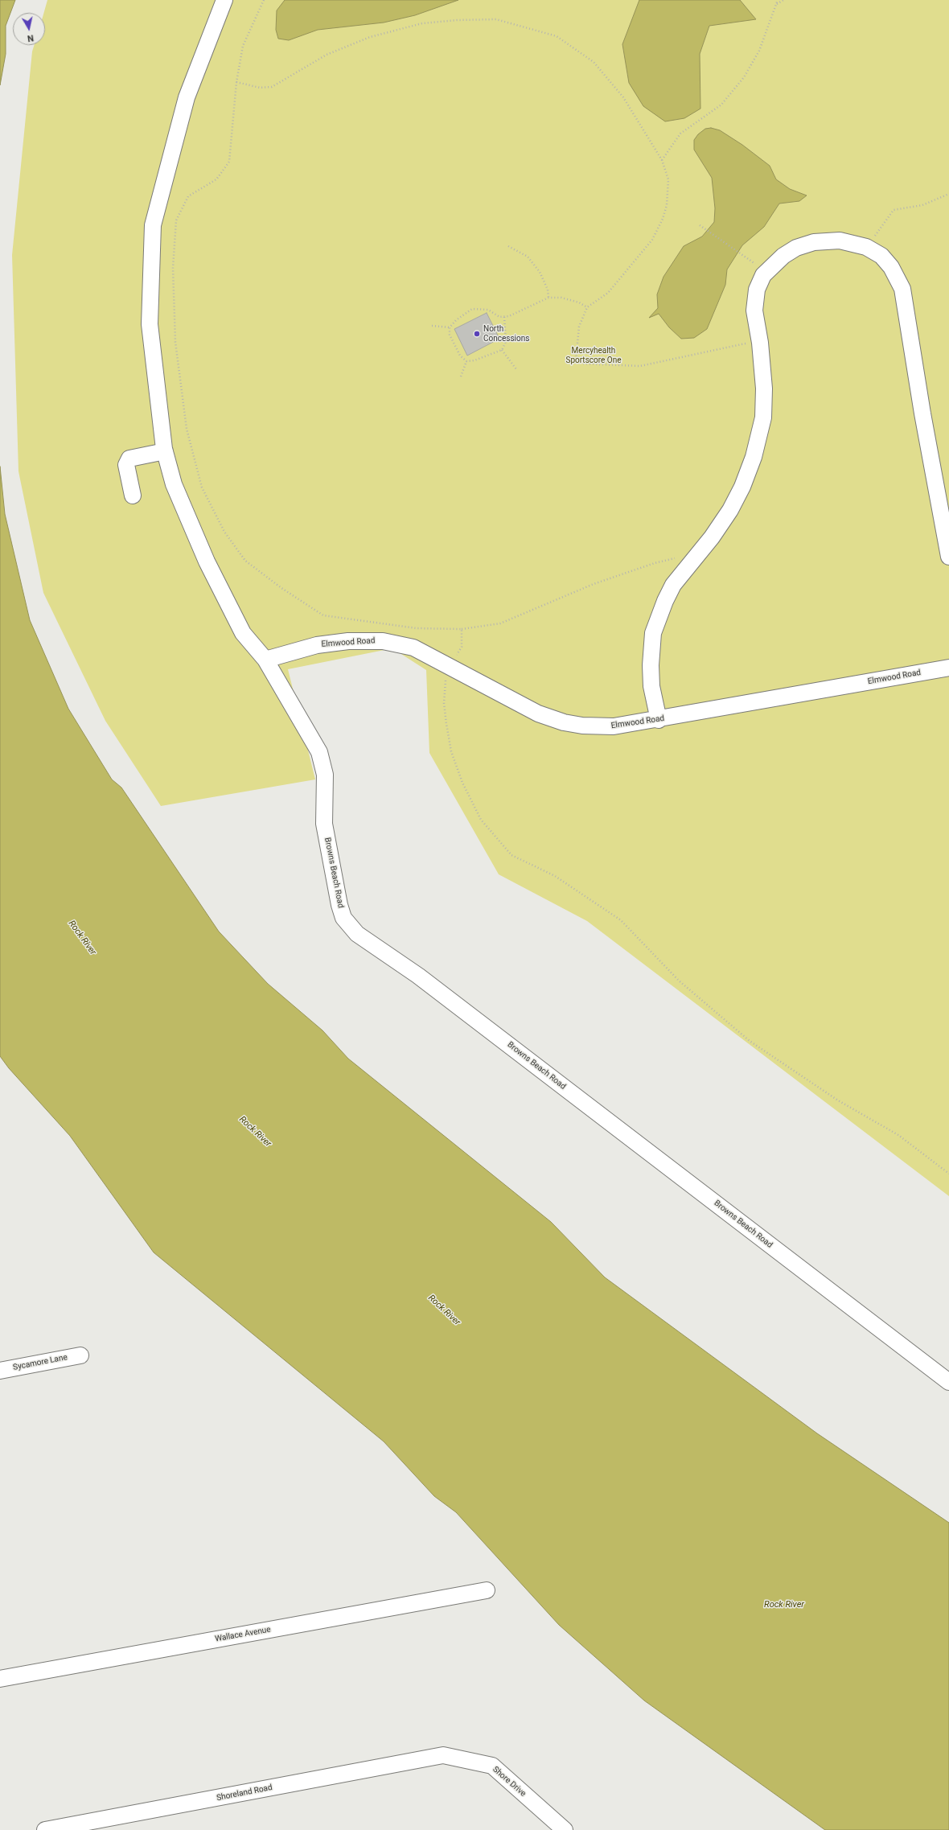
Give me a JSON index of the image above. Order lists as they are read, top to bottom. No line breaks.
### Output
{"streets":{"street":["Elmwood Road","Browns Beach Road","Sycamore Lane","Wallace Avenue","Shore Drive","Shoreland Road"]},"crossings":[["Elmwood Road","Browns Beach Road"],["Shore Drive","Shoreland Road"]],"water":["Rock River"],"parks":["Mercyhealth Sportscore One"],"places":["North Concessions"],"north":"bottom"}
